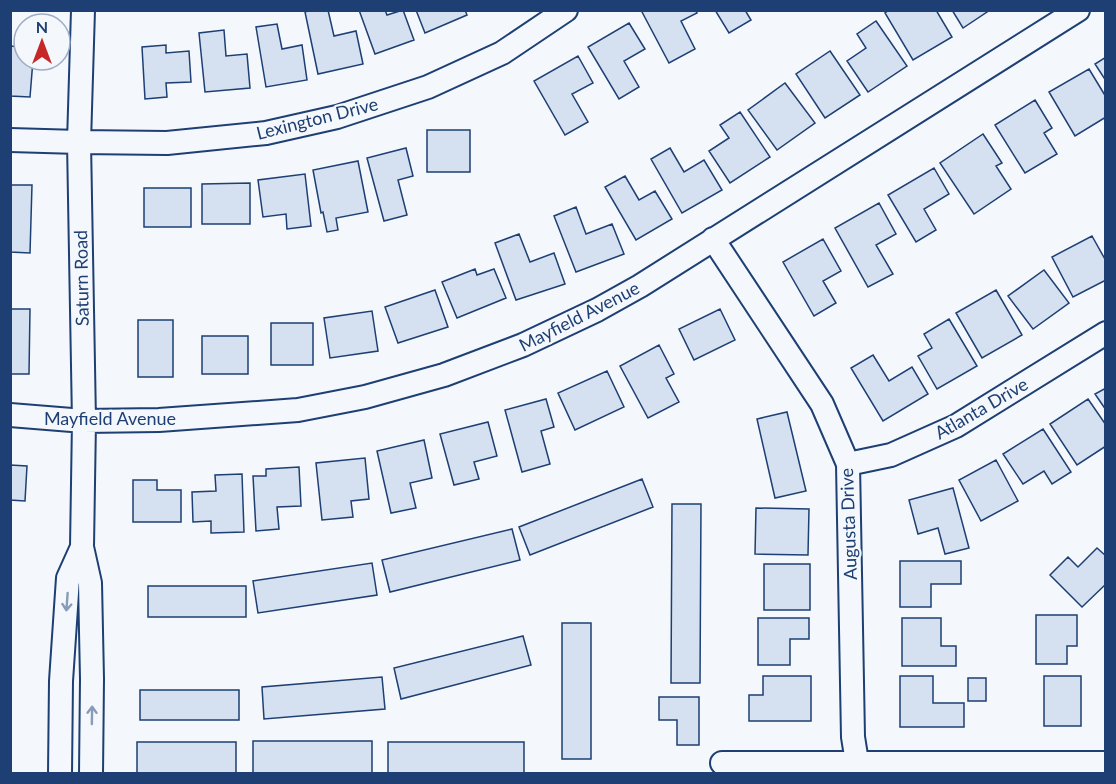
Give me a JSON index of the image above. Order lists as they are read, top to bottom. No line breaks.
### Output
{"streets":{"street":["Lexington Drive","Saturn Road","Mayfield Avenue","Atlanta Drive","Augusta Drive"]},"crossings":[["Lexington Drive","Saturn Road"],["Saturn Road","Mayfield Avenue"],["Mayfield Avenue","Augusta Drive"],["Atlanta Drive","Augusta Drive"]],"north":"top"}
